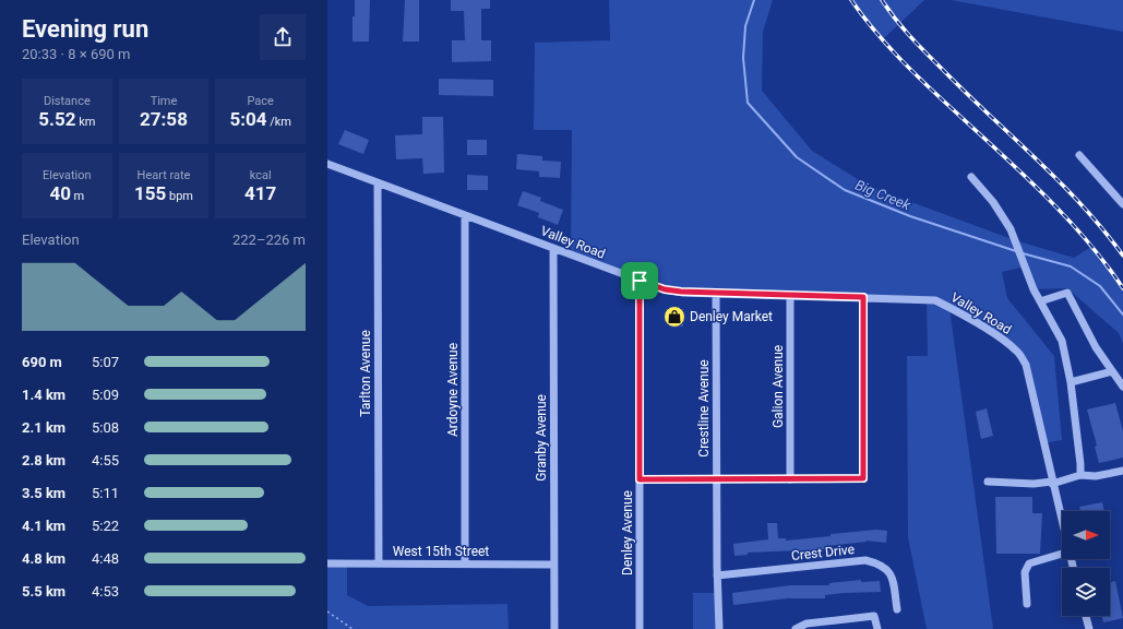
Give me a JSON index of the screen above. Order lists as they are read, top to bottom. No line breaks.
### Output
{"streets":{"street":["Valley Road","Tarlton Avenue","Galion Avenue","Ardoyne Avenue","Crestline Avenue","Granby Avenue","Denley Avenue","West 15th Street","Crest Drive"]},"crossings":[["Valley Road","Tarlton Avenue"],["Valley Road","Galion Avenue"],["Valley Road","Ardoyne Avenue"],["Valley Road","Crestline Avenue"],["Valley Road","Granby Avenue"],["Valley Road","Denley Avenue"],["Tarlton Avenue","West 15th Street"],["Ardoyne Avenue","West 15th Street"],["Crestline Avenue","Crest Drive"],["Granby Avenue","West 15th Street"]],"water":["Big Creek"],"places":{"shop":["Denley Market"]},"north":"right","page":{"heading":["Evening run","20:33 · 8 × 690 m"],"stats":[["Distance","5.52 km"],["Time","27:58"],["Pace","5:04 /km"],["Elevation","40 m"],["Heart rate","155 bpm"],["kcal","417"]],"chart":["Elevation","222–226 m"],"list":[{"name":"690 m","note":"5:07"},{"name":"1.4 km","note":"5:09"},{"name":"2.1 km","note":"5:08"},{"name":"2.8 km","note":"4:55"},{"name":"3.5 km","note":"5:11"},{"name":"4.1 km","note":"5:22"},{"name":"4.8 km","note":"4:48"},{"name":"5.5 km","note":"4:53"}]}}
